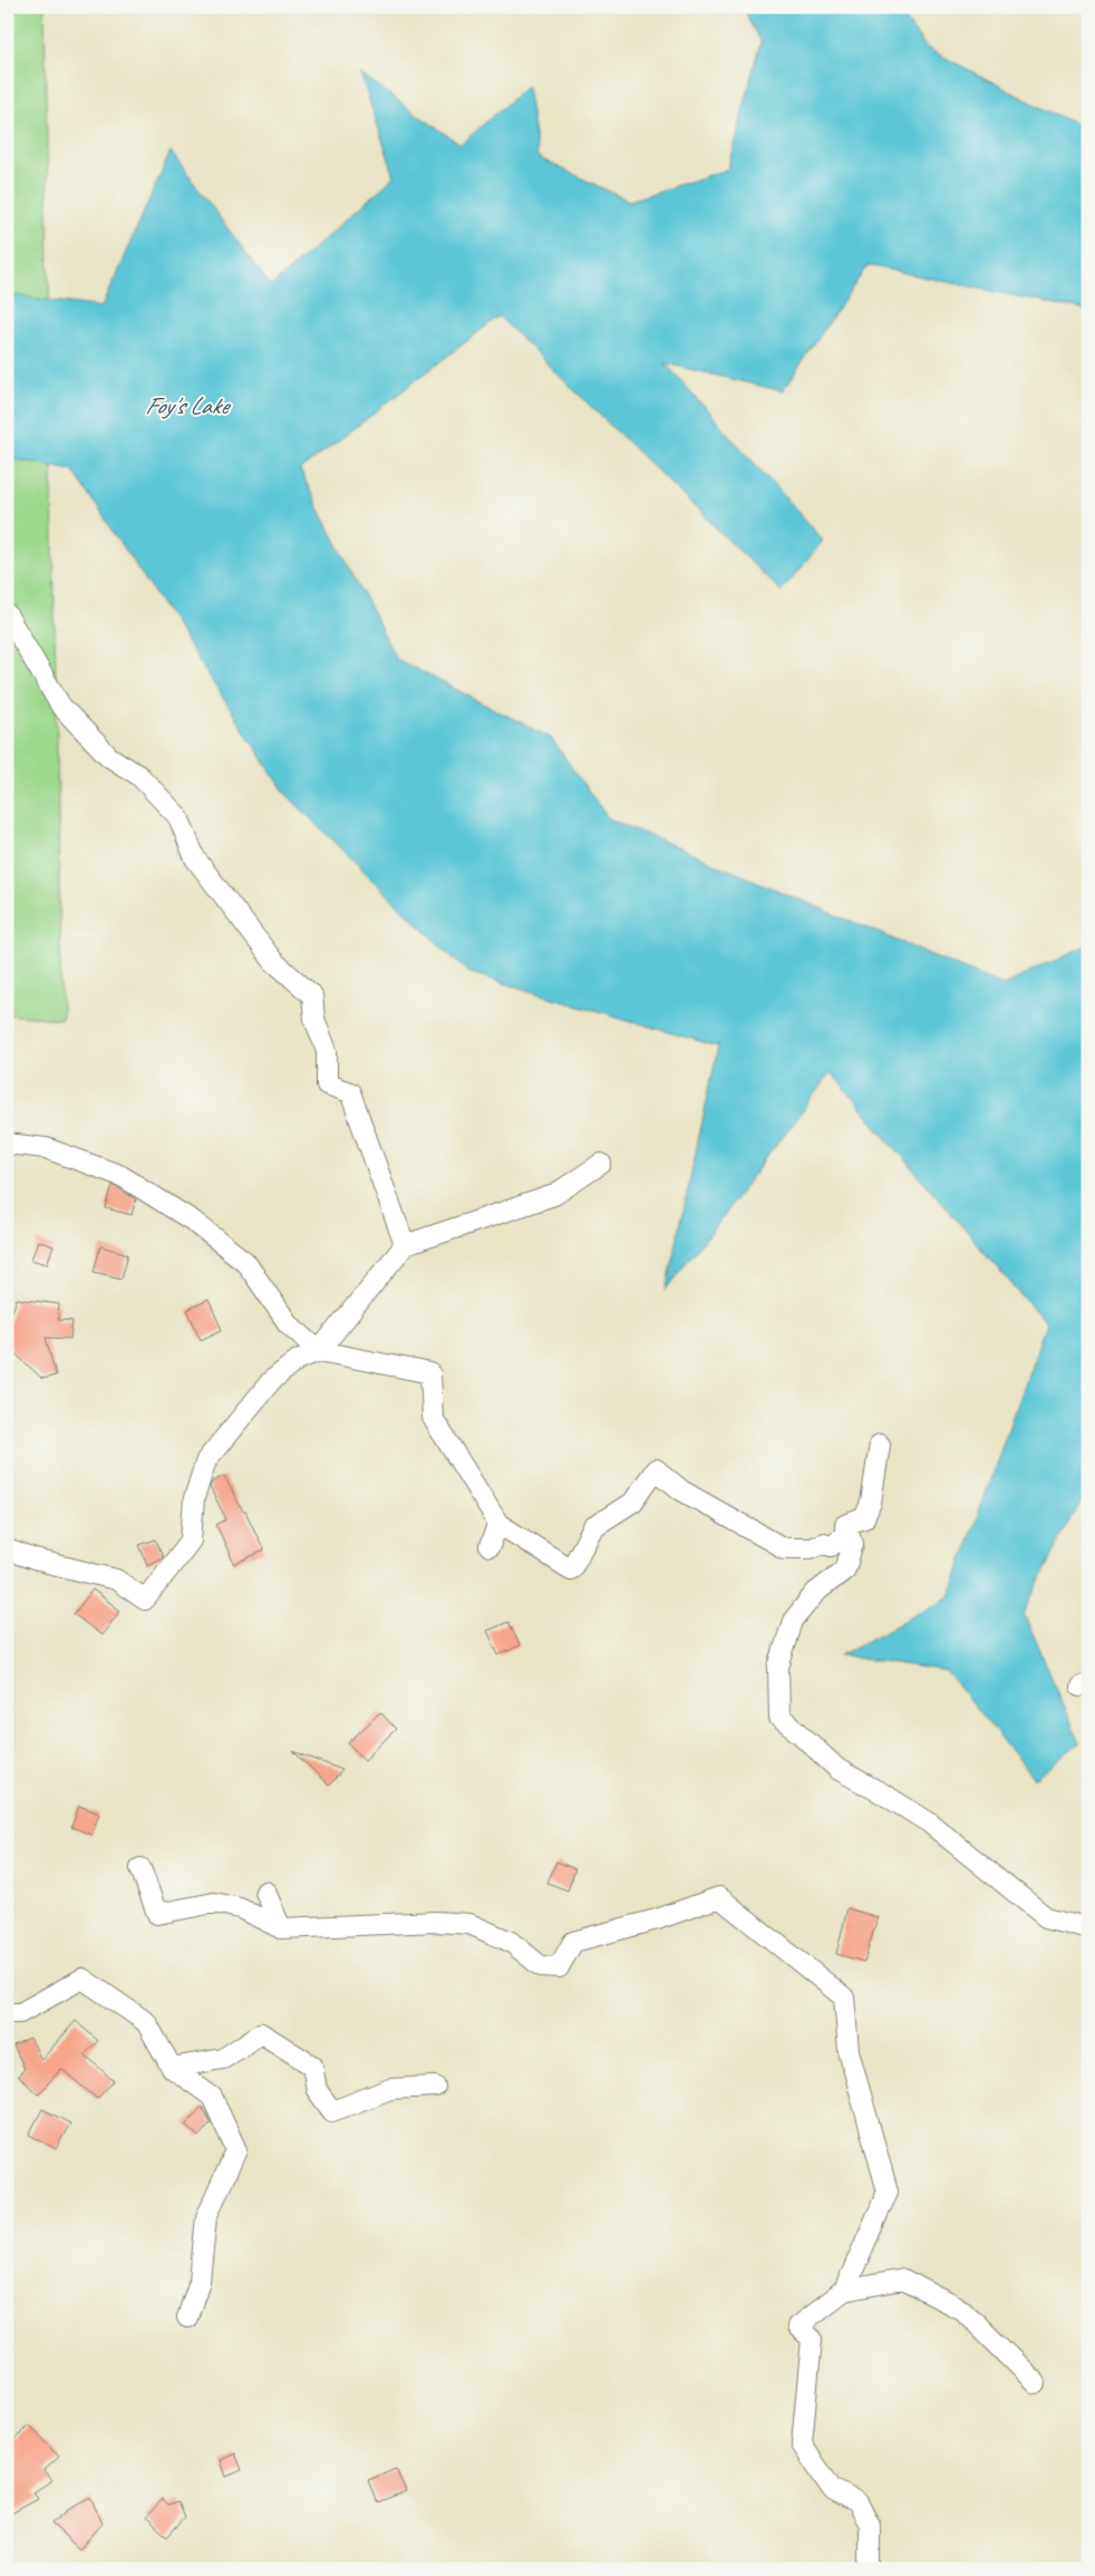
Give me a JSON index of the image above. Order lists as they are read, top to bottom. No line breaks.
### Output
{"water":["Foy's Lake"]}
